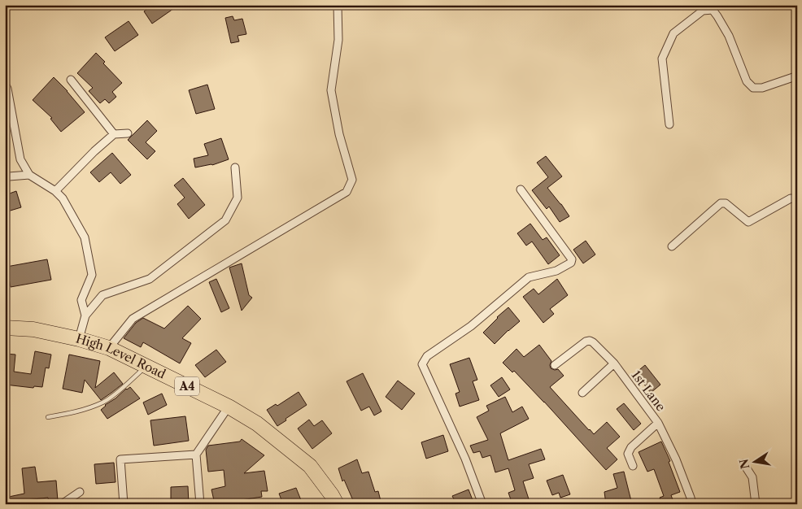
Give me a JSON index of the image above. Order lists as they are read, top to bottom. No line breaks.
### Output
{"streets":{"highway":["High Level Road","A4"],"street":["1st Lane"]},"north":"left"}
